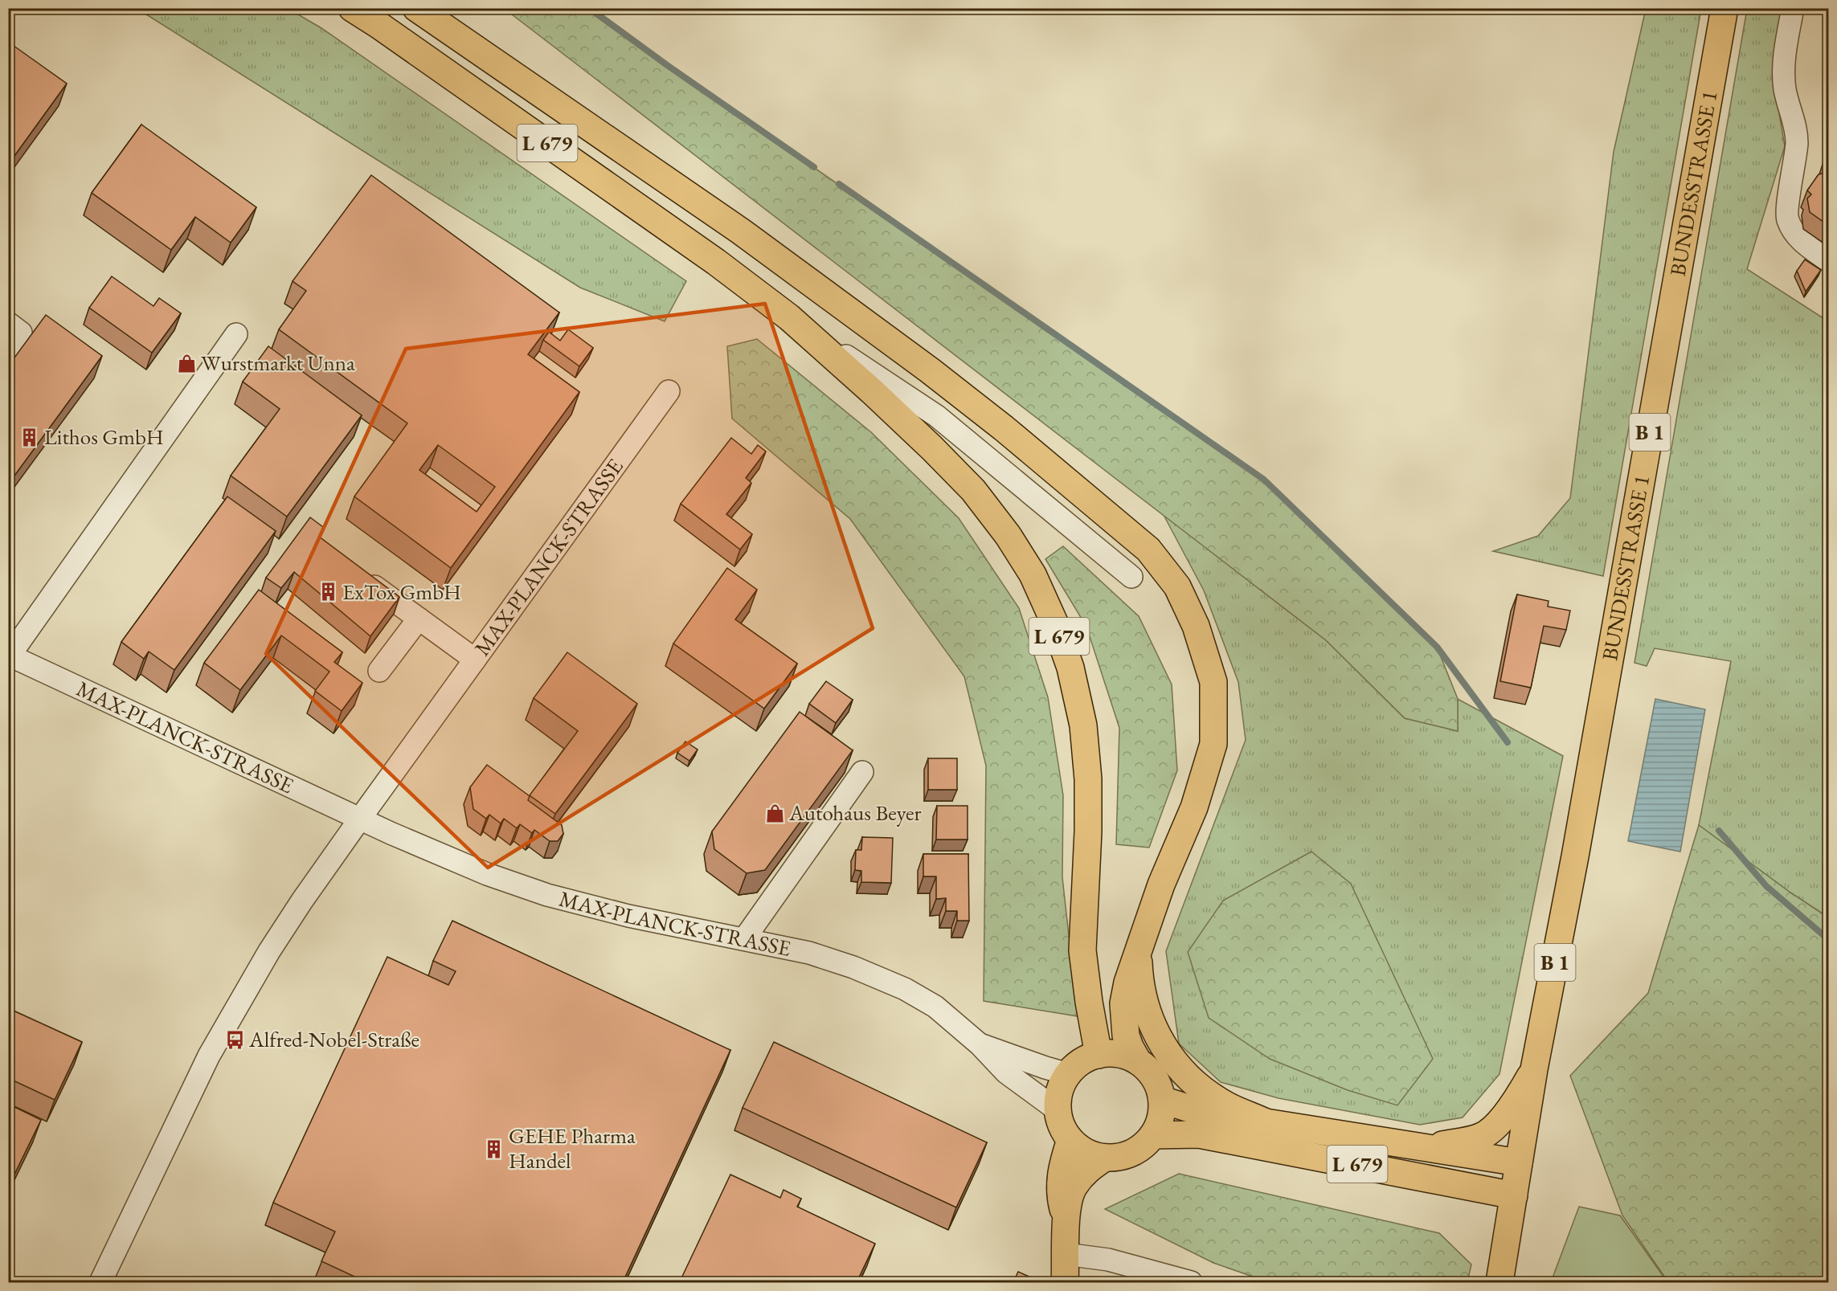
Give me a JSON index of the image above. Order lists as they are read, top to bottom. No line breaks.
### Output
{"streets":{"main road":["L 679","BUNDESSTRASSE 1","B 1"],"street":["MAX-PLANCK-STRASSE"]},"crossings":[["L 679","B 1"],["L 679","MAX-PLANCK-STRASSE"],["BUNDESSTRASSE 1","B 1"]],"places":{"shop":["Wurstmarkt Unna","Autohaus Beyer"],"building":["Lithos GmbH","ExTox GmbH","GEHE Pharma Handel"],"bus stop":["Alfred-Nobel-Straße"]}}
